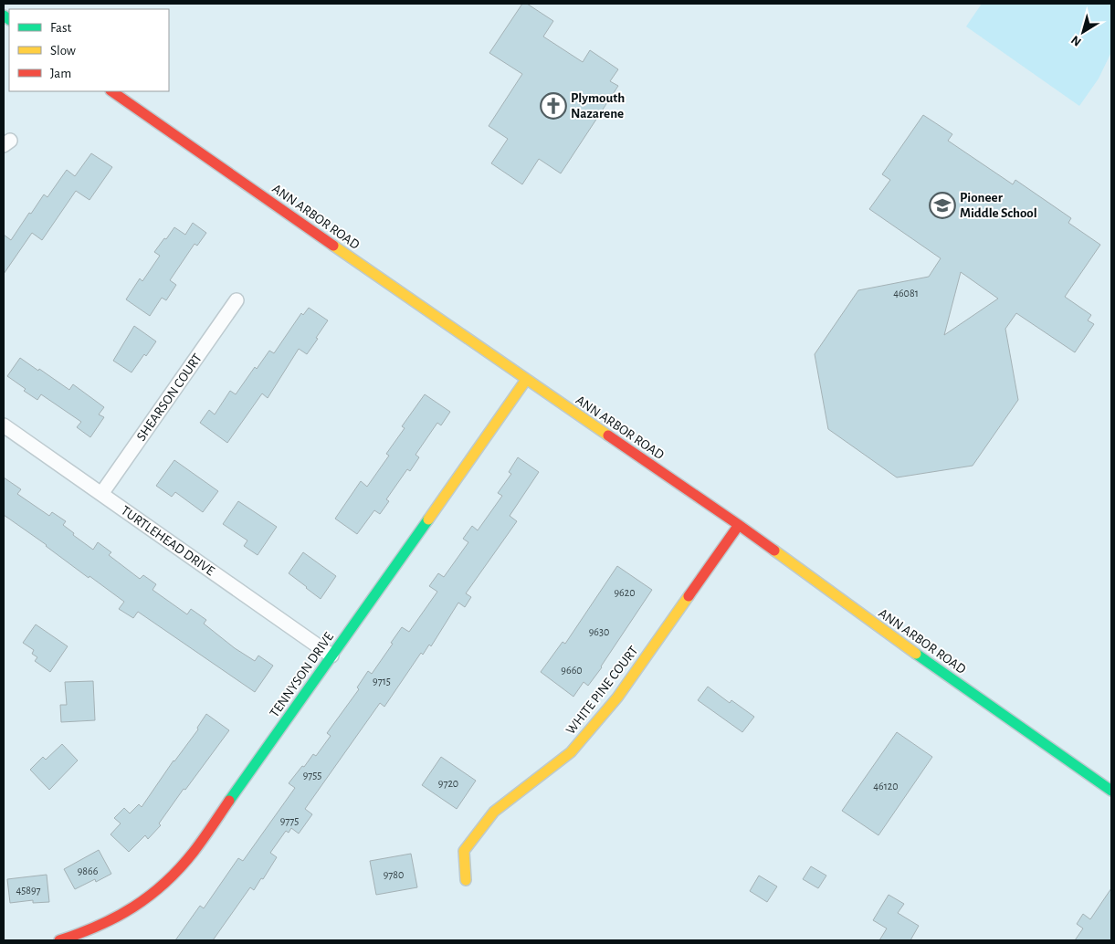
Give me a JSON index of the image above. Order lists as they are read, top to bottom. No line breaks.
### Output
{"streets":{"main road":["ANN ARBOR ROAD","TENNYSON DRIVE","WHITE PINE COURT"],"street":["SHEARSON COURT","TURTLEHEAD DRIVE"]},"crossings":[["ANN ARBOR ROAD","TENNYSON DRIVE"],["ANN ARBOR ROAD","WHITE PINE COURT"],["SHEARSON COURT","TURTLEHEAD DRIVE"],["TURTLEHEAD DRIVE","TENNYSON DRIVE"]],"places":{"church":["Plymouth Nazarene"],"school or university":["Pioneer Middle School"]},"house_numbers":["46081","9620","9630","9660","9715","9755","9720","46120","9775","9866","9780","45897"],"legend":["Fast","Slow","Jam"],"north":"bottom left"}
